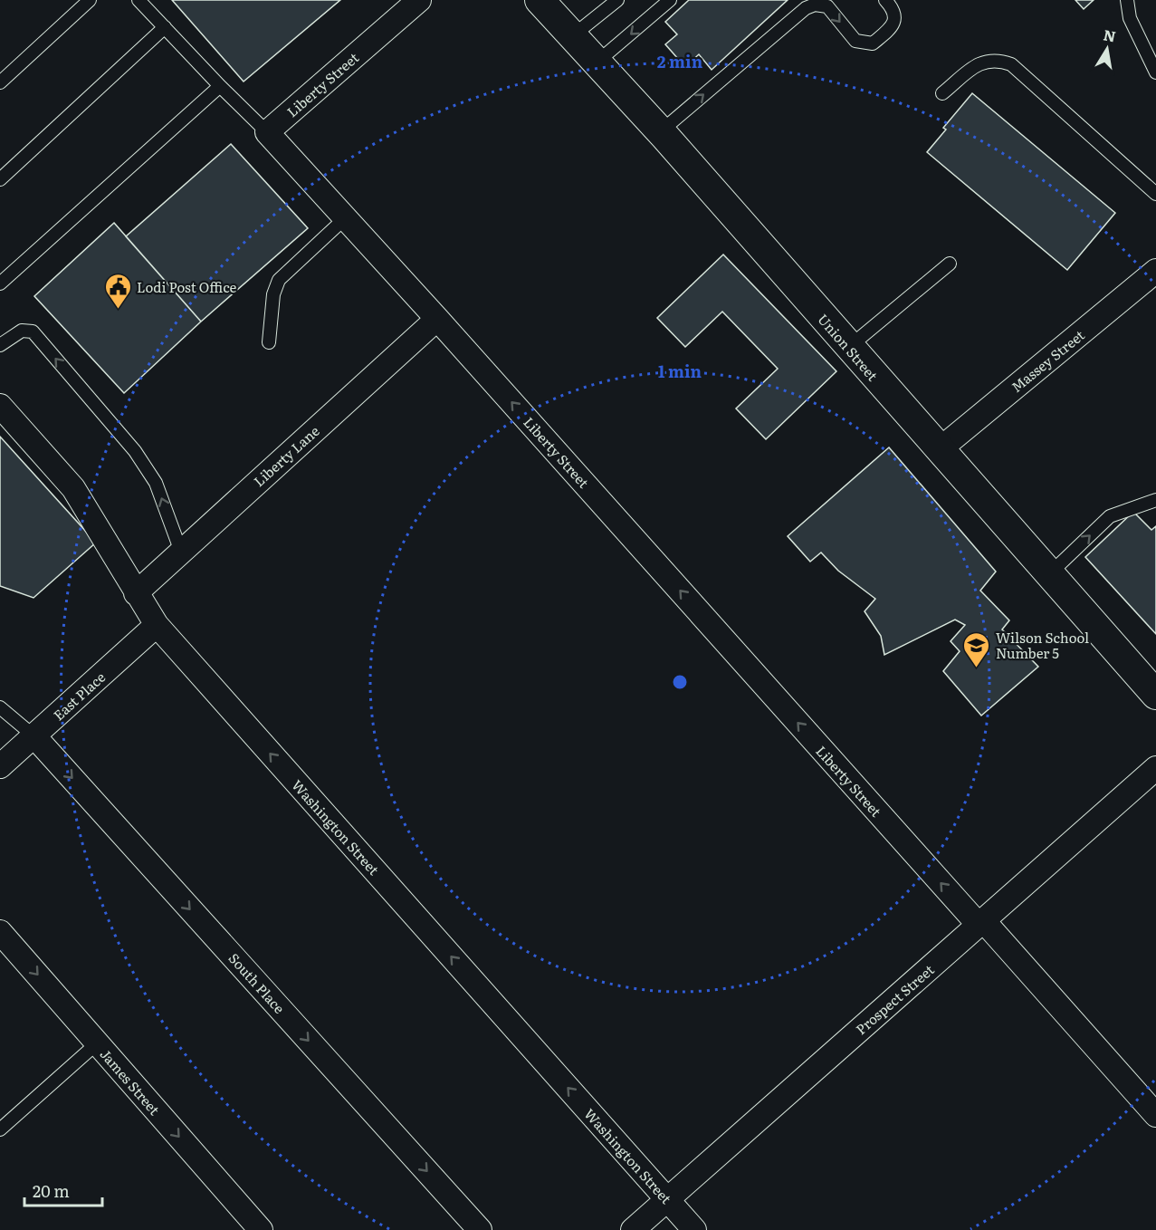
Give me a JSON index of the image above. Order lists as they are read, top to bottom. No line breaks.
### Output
{"streets":{"street":["Liberty Street","Union Street","Massey Street","Liberty Lane","East Place","Washington Street","South Place","Prospect Street","James Street"]},"crossings":[["Liberty Street","Liberty Lane"],["Liberty Street","Prospect Street"],["Union Street","Massey Street"],["Liberty Lane","Washington Street"],["East Place","Washington Street"],["East Place","South Place"],["Washington Street","Prospect Street"]],"one_way":["Liberty Street","Washington Street","South Place","James Street"],"places":{"public building":["Lodi Post Office"],"school or university":["Wilson School Number 5"]},"scale_bar":"20 m","north":"top","rings":["2 min","1 min"]}
